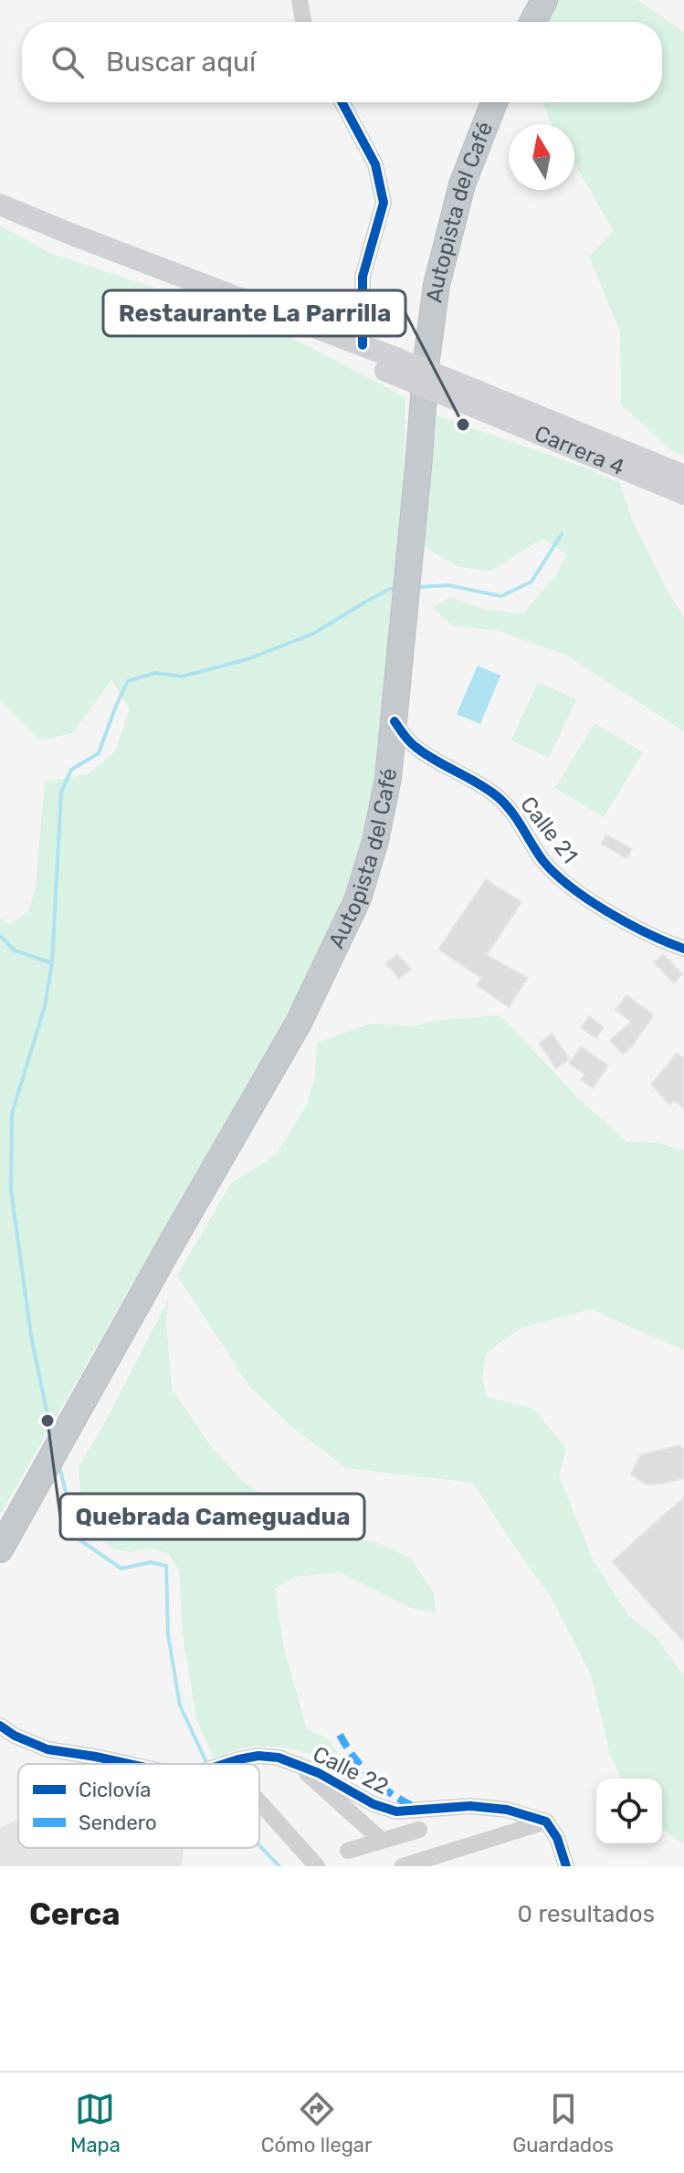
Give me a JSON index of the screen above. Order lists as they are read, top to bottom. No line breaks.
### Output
{"streets":{"highway":["Autopista del Café"],"main road":["Carrera 4"],"street":["Calle 21","Calle 22"]},"crossings":[["Autopista del Café","Calle 21"]],"places":["Restaurante La Parrilla","Quebrada Cameguadua"],"legend":["Ciclovía","Sendero"],"north":"top","page":{"search":"Buscar aquí","heading":["Cerca","0 resultados"],"nav":["Mapa","Cómo llegar","Guardados"]}}
